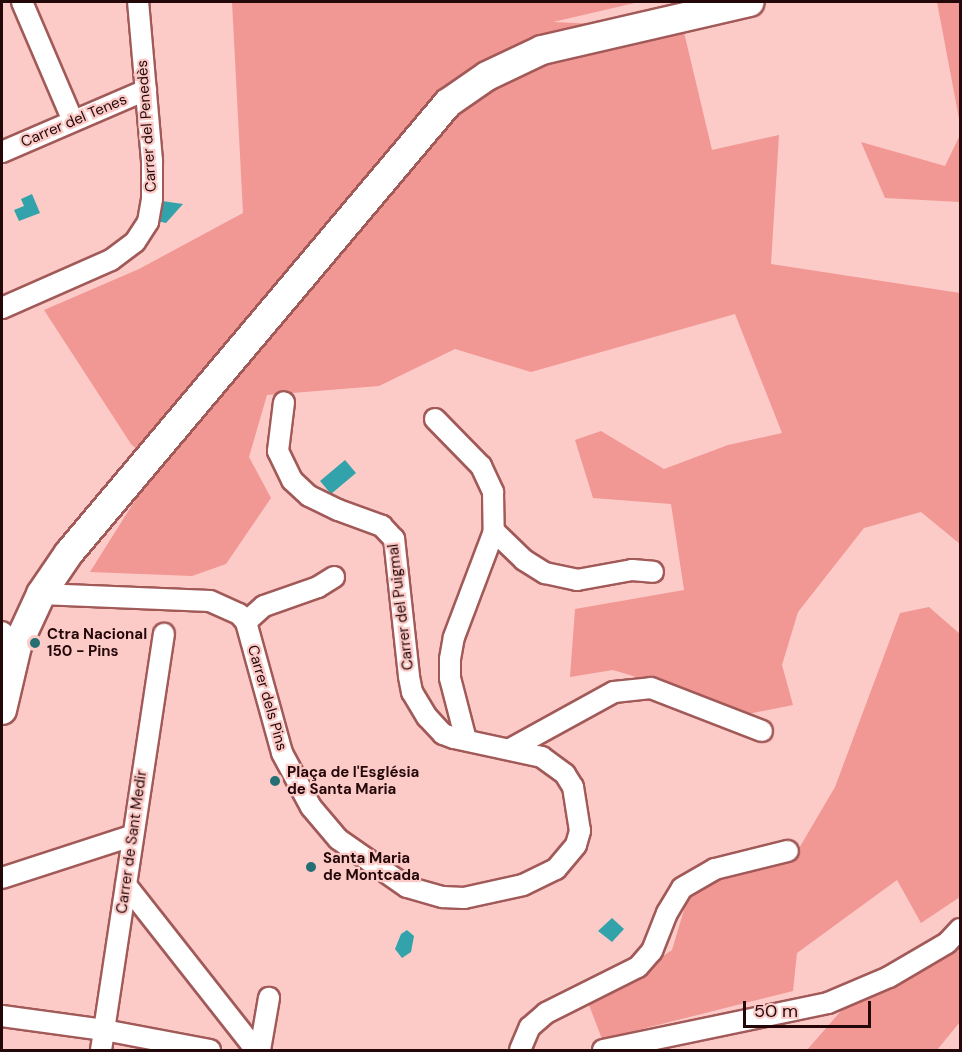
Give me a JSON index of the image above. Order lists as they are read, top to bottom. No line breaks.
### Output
{"streets":{"street":["Carrer del Tenes","Carrer del Penedès","Carrer del Puigmal","Carrer dels Pins","Carrer de Sant Medir"]},"crossings":[["Carrer del Tenes","Carrer del Penedès"],["Carrer del Puigmal","Carrer dels Pins"]],"places":["Ctra Nacional 150 - Pins","Plaça de l'Església de Santa Maria","Santa Maria de Montcada"],"scale_bar":"50 m"}
